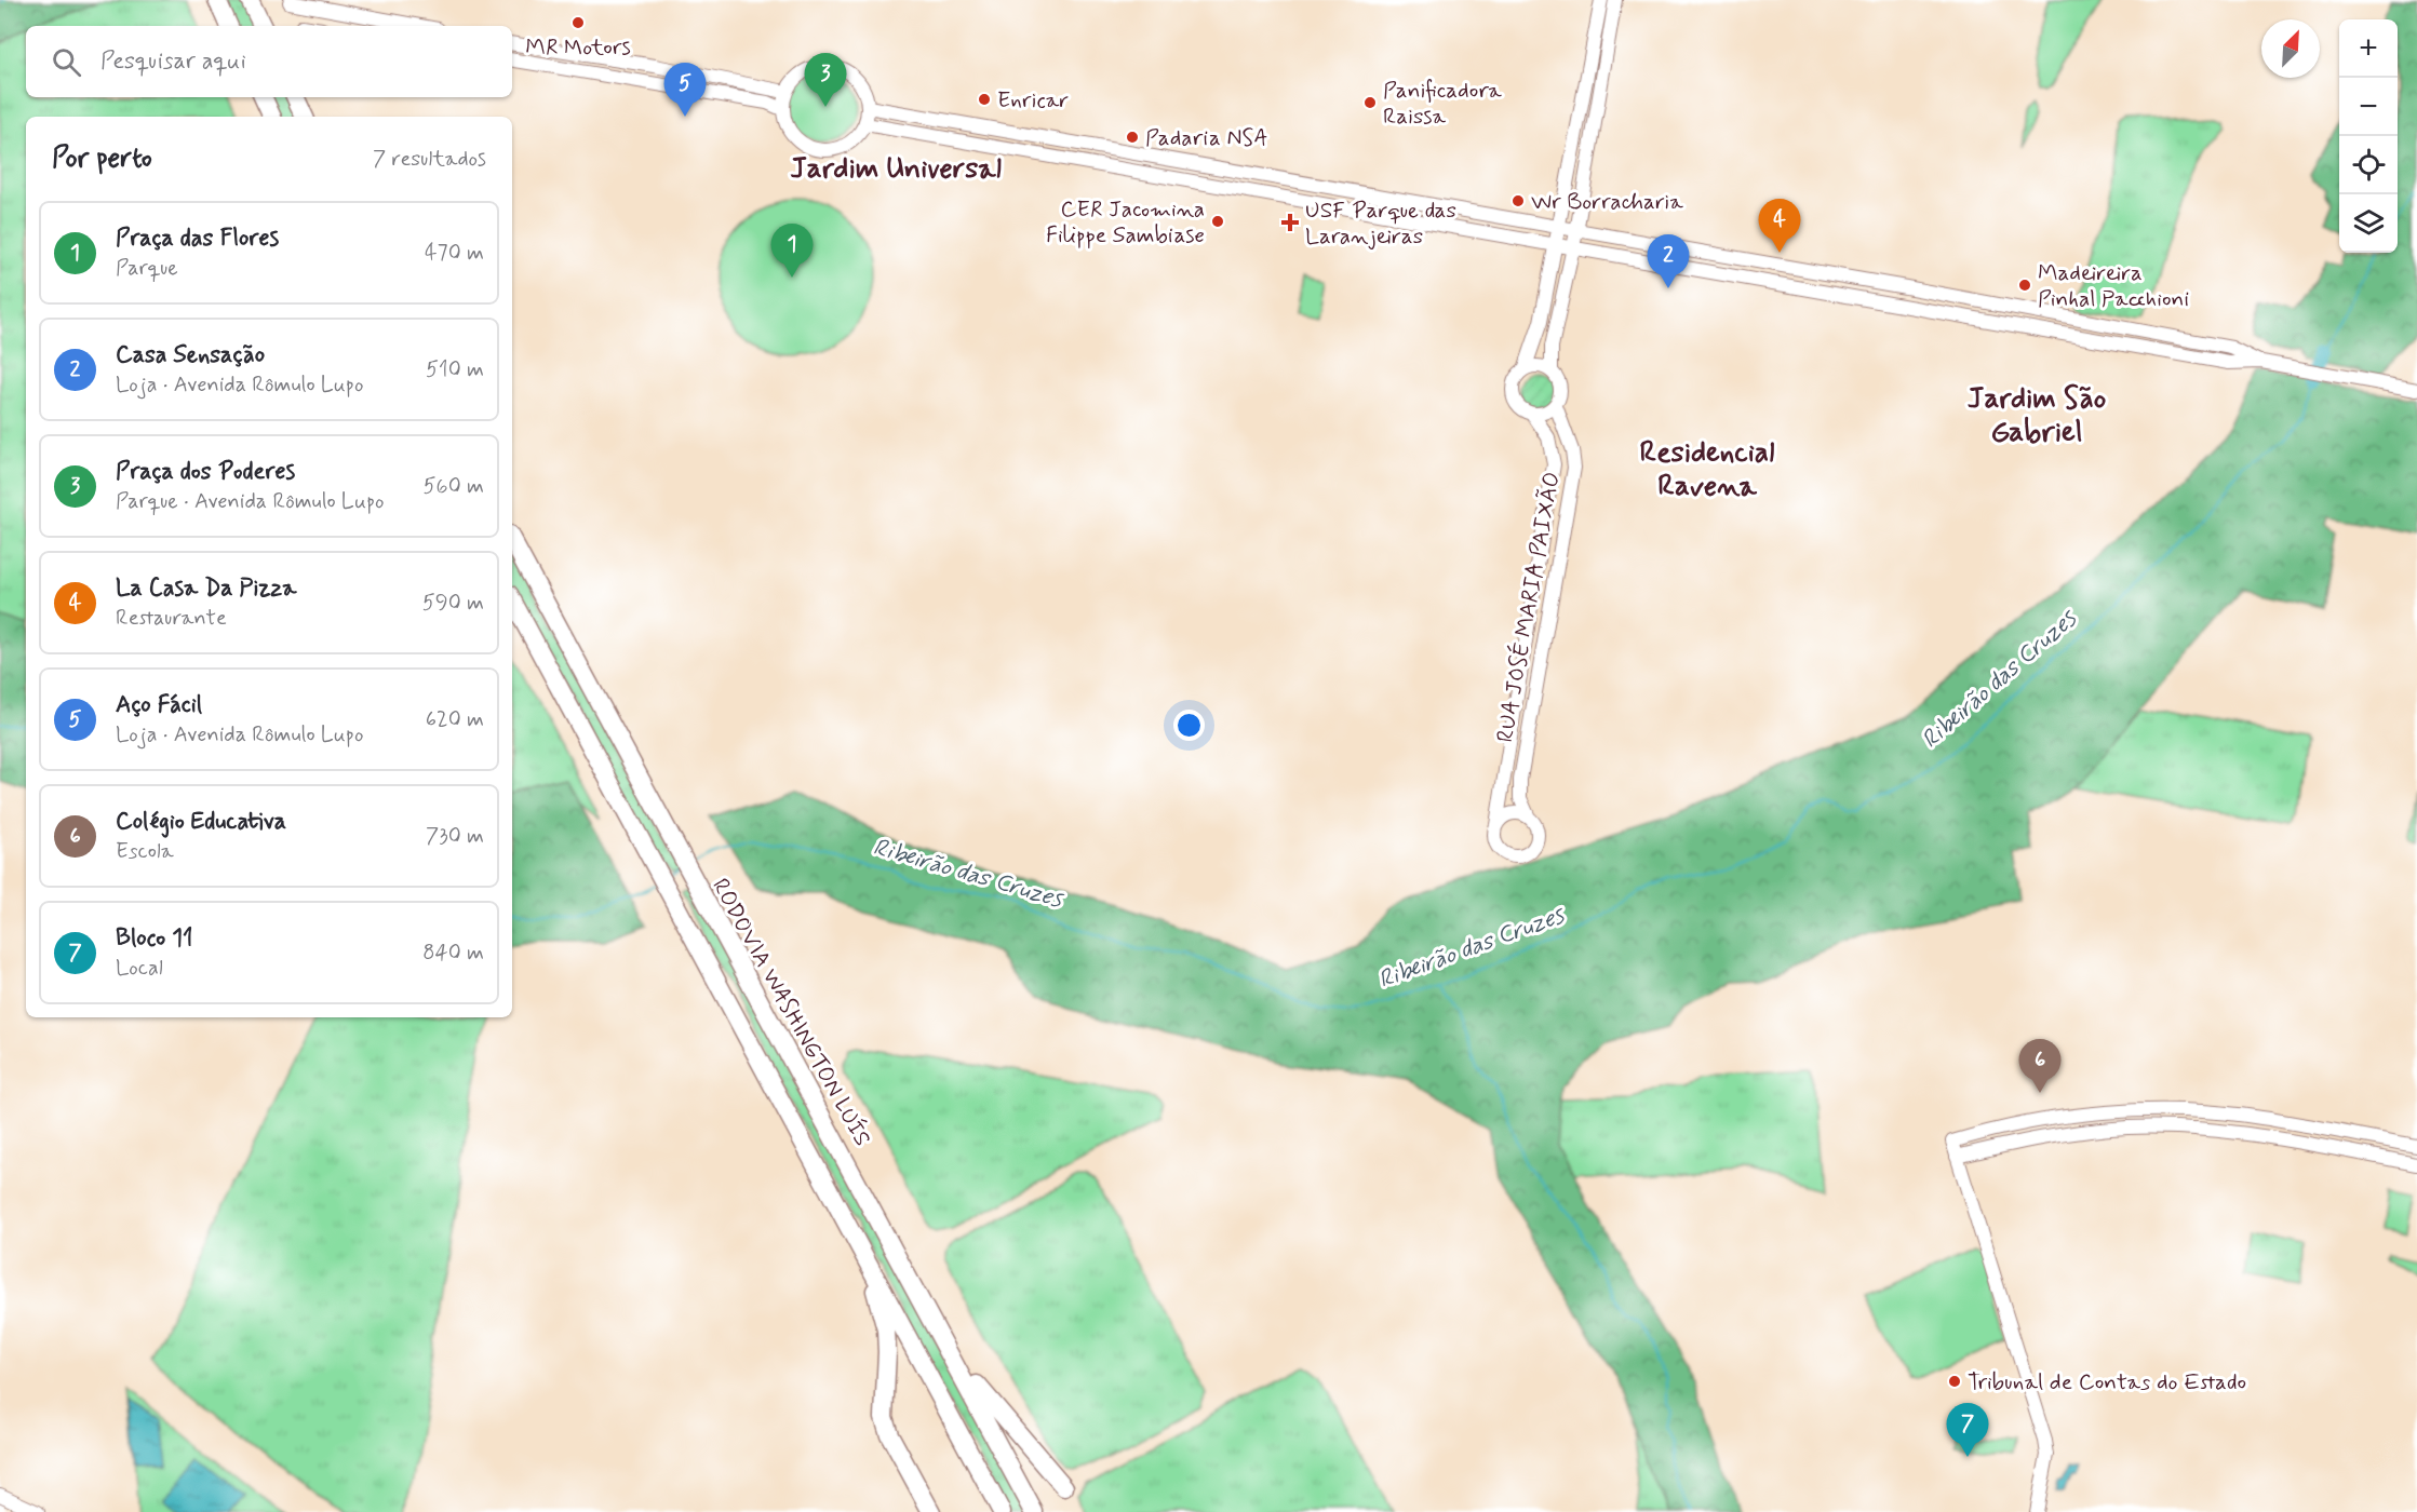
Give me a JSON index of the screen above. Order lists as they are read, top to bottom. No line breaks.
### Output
{"streets":{"highway":["RODOVIA WASHINGTON LUÍS"],"street":["RUA JOSÉ MARIA PAIXÃO"]},"districts":["Jardim Universal","Jardim São Gabriel","Residencial Ravena"],"water":["Ribeirão das Cruzes"],"places":{"other":["MR Motors","Enricar","Panificadora Raissa","Padaria NSA","Wr Borracharia","CER Jacomina Filippe Sambiase","Madeireira Pinhal Pacchioni","Tribunal de Contas do Estado"],"health":["USF Parque das Laranjeiras"]},"north":"top right","page":{"map_buttons":["+","−"],"search":"Pesquisar aqui","pins":["3","5","4","1","2","6","7"],"heading":["Por perto","7 resultados"],"list":[{"mark":"1","name":"Praça das Flores","note":"Parque","value":"470 m"},{"mark":"2","name":"Casa Sensação","note":"Loja · Avenida Rômulo Lupo","value":"510 m"},{"mark":"3","name":"Praça dos Poderes","note":"Parque · Avenida Rômulo Lupo","value":"560 m"},{"mark":"4","name":"La Casa Da Pizza","note":"Restaurante","value":"590 m"},{"mark":"5","name":"Aço Fácil","note":"Loja · Avenida Rômulo Lupo","value":"620 m"},{"mark":"6","name":"Colégio Educativa","note":"Escola","value":"730 m"},{"mark":"7","name":"Bloco 11","note":"Local","value":"840 m"}]}}
